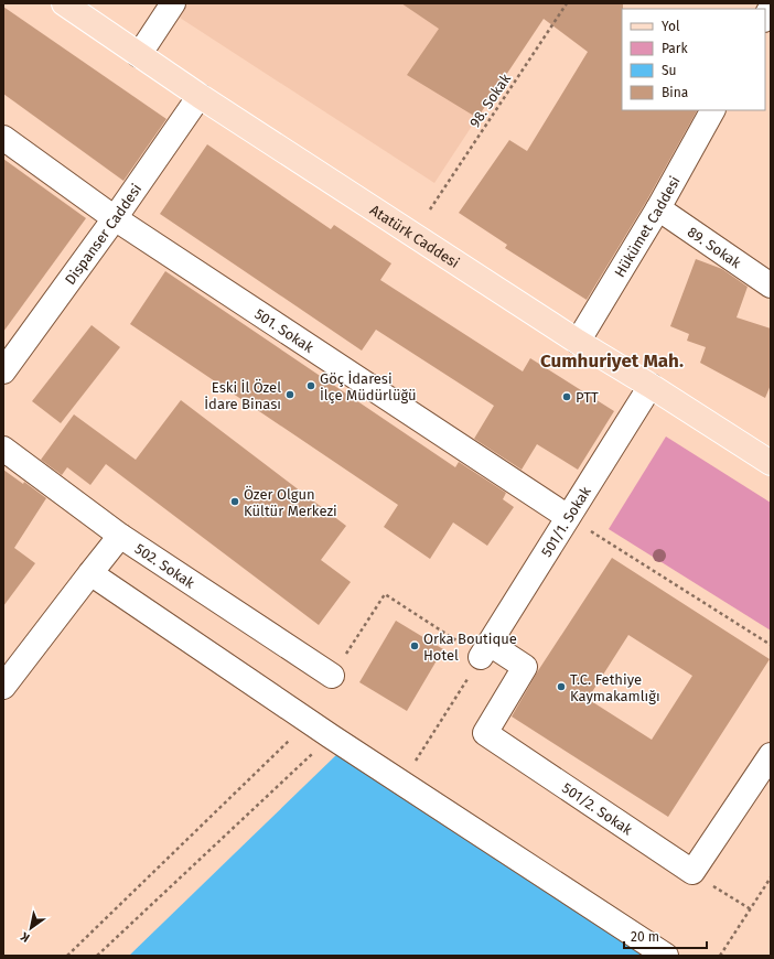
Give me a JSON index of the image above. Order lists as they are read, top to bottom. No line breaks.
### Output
{"streets":{"main road":["Atatürk Caddesi"],"street":["Hükümet Caddesi","Dispanser Caddesi","89. Sokak","501. Sokak","501/1. Sokak","502. Sokak","501/2. Sokak"],"path":["98. Sokak"]},"crossings":[["Hükümet Caddesi","Atatürk Caddesi"],["Hükümet Caddesi","89. Sokak"],["Dispanser Caddesi","Atatürk Caddesi"],["Dispanser Caddesi","501. Sokak"],["Atatürk Caddesi","501/1. Sokak"],["501. Sokak","501/1. Sokak"],["501/1. Sokak","501/2. Sokak"]],"districts":["Cumhuriyet Mah."],"places":["Göç İdaresi İlçe Müdürlüğü","Eski İl Özel İdare Binası","PTT","Özer Olgun Kültür Merkezi","Orka Boutique Hotel","T.C. Fethiye Kaymakamlığı"],"legend":["Yol","Park","Su","Bina"],"scale_bar":"20 m","north":"bottom left"}
